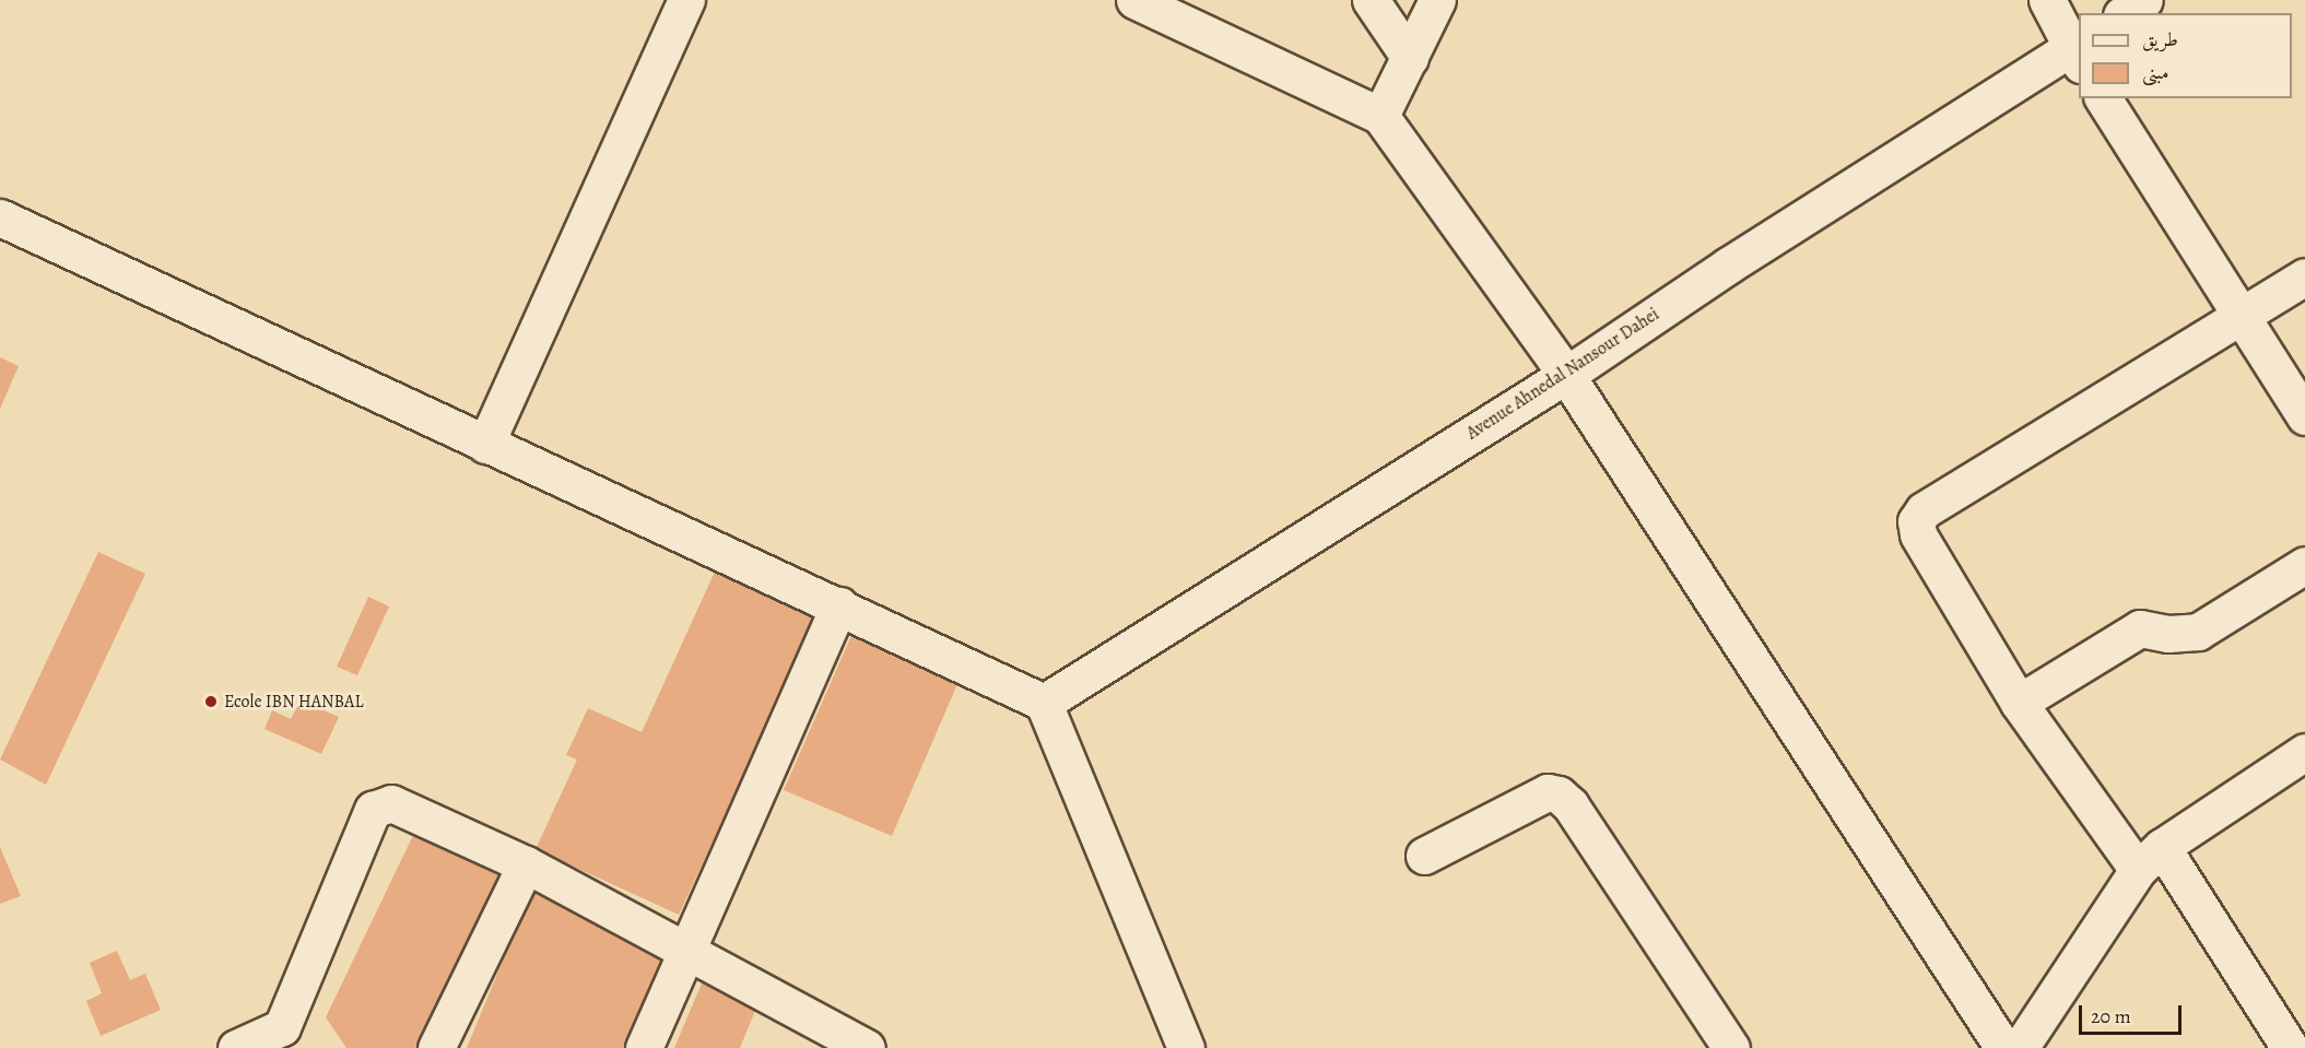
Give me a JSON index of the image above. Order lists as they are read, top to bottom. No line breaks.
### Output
{"streets":{"street":["Avenue Ahnedal Nansour Dahei"]},"places":["Ecole IBN HANBAL"],"legend":["طريق","مبنى"],"scale_bar":"20 m"}
